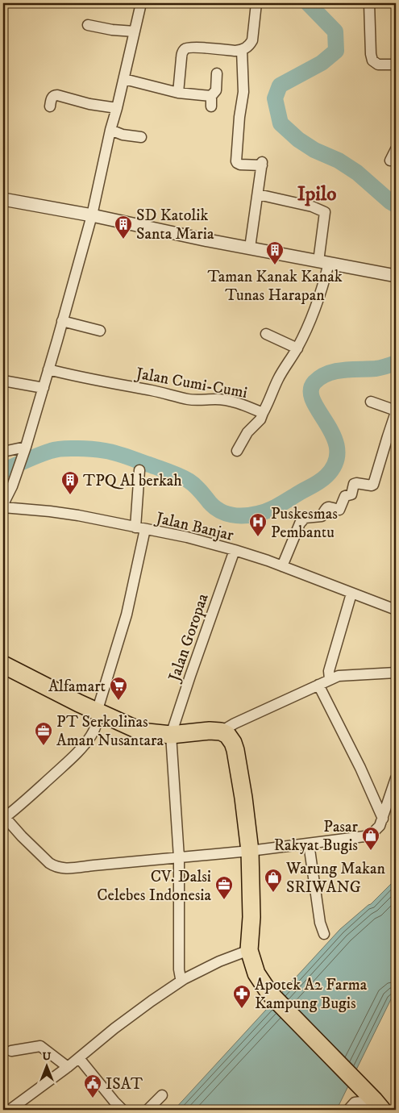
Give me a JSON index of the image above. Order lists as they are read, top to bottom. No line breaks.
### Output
{"streets":{"street":["Jalan Cumi-Cumi","Jalan Banjar","Jalan Goropaa"]},"crossings":[["Jalan Banjar","Jalan Goropaa"]],"districts":["Ipilo"],"places":{"building":["SD Katolik Santa Maria","Taman Kanak Kanak Tunas Harapan","TPQ Al berkah"],"hospital":["Puskesmas Pembantu"],"supermarket":["Alfamart"],"office":["PT Serkolinas Aman Nusantara","CV. Dalsi Celebes Indonesia"],"shop":["Pasar Rakyat Bugis","Warung Makan SRIWANG"],"pharmacy":["Apotek A2 Farma Kampung Bugis"],"public building":["ISAT"]},"north":"top"}
